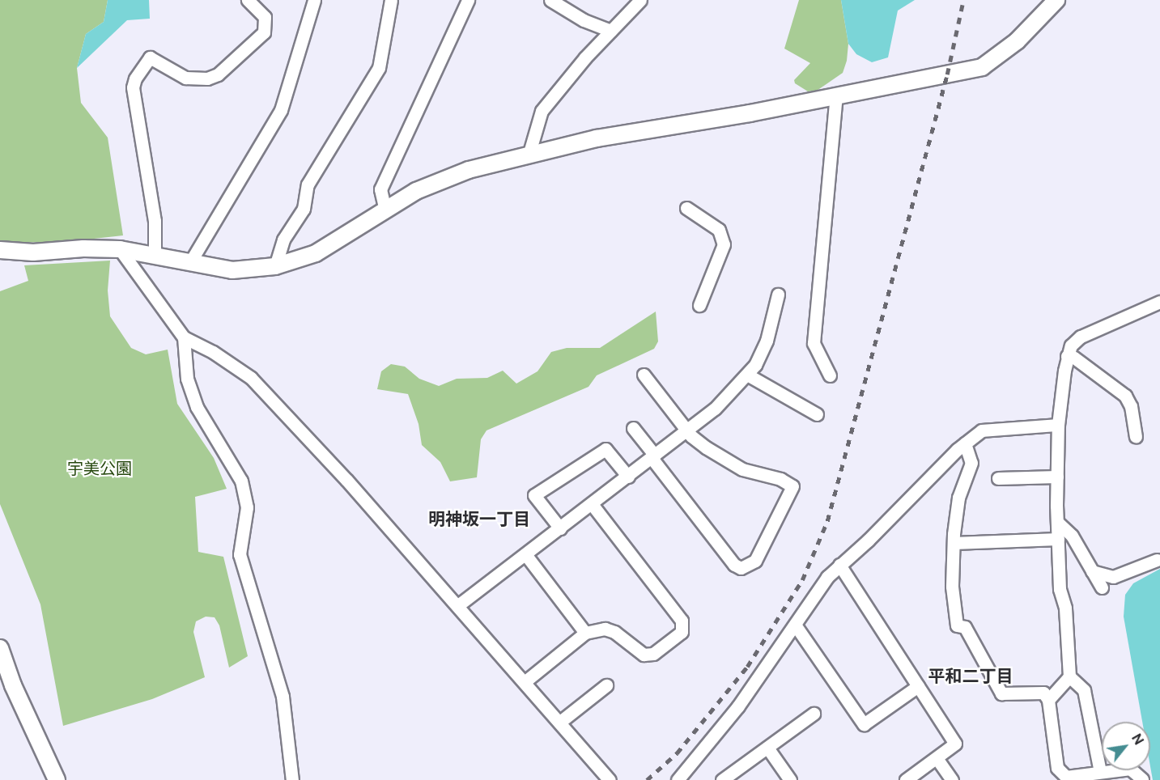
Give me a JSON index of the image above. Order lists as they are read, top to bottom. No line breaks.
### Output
{"districts":["明神坂一丁目","平和二丁目"],"parks":["宇美公園"],"north":"top right"}
